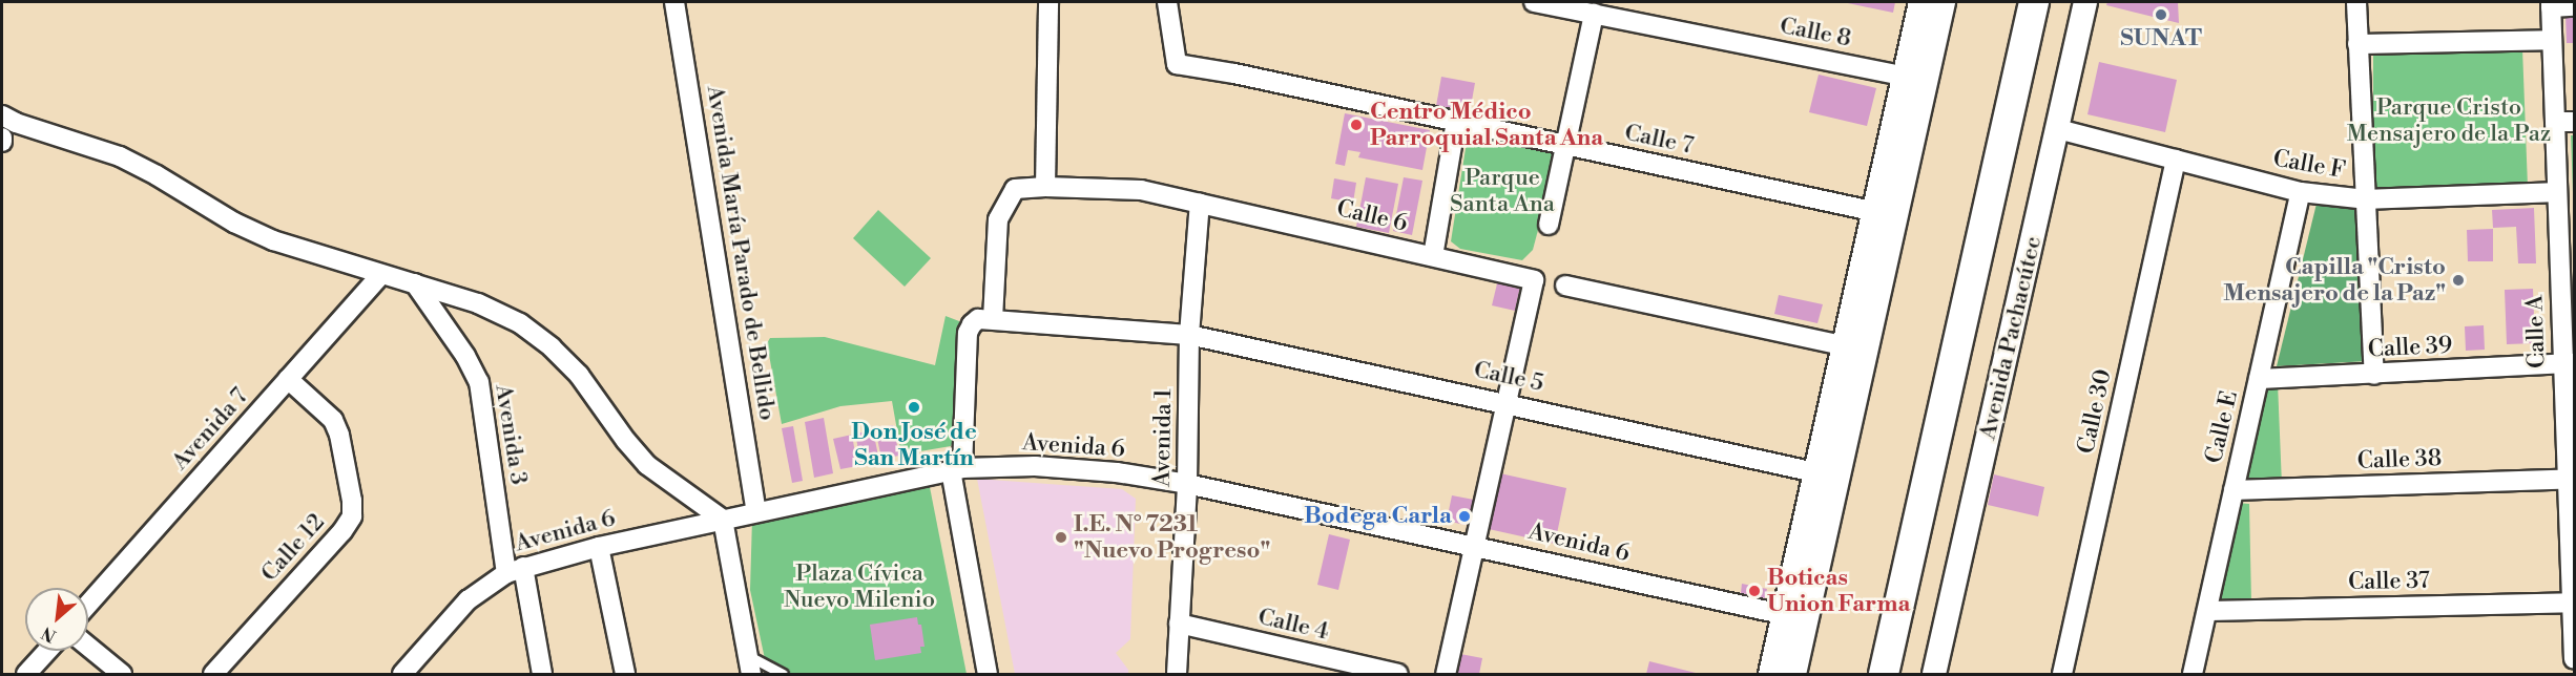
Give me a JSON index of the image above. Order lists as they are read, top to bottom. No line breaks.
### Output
{"streets":{"street":["Calle 8","Calle 7","Calle F","Calle 6","Avenida María Parado de Bellido","Calle A","Avenida Pachacútec","Calle 39","Calle 5","Calle 30","Calle E","Avenida 7","Avenida 3","Avenida 1","Avenida 6","Calle 38","Calle 12","Calle 37","Calle 4"]},"crossings":[["Calle F","Calle A"],["Calle F","Avenida Pachacútec"],["Calle F","Calle 30"],["Calle F","Calle E"],["Calle 6","Calle 5"],["Calle 6","Avenida 1"],["Avenida María Parado de Bellido","Avenida 6"],["Calle A","Calle 39"],["Calle A","Calle 38"],["Calle A","Calle 37"],["Calle 39","Calle E"],["Calle 5","Avenida 1"],["Calle E","Calle 38"],["Calle E","Calle 37"],["Avenida 7","Calle 12"],["Avenida 3","Avenida 6"],["Avenida 1","Avenida 6"],["Avenida 1","Calle 4"]],"parks":["Parque Cristo Mensajero de la Paz","Parque Santa Ana","Plaza Cívica Nuevo Milenio"],"places":["SUNAT","Centro Médico Parroquial Santa Ana","Capilla \"Cristo Mensajero de la Paz\"","Don José de San Martín","Bodega Carla","I.E. N° 7231 \"Nuevo Progreso\"","Boticas Union Farma"],"north":"bottom left"}
